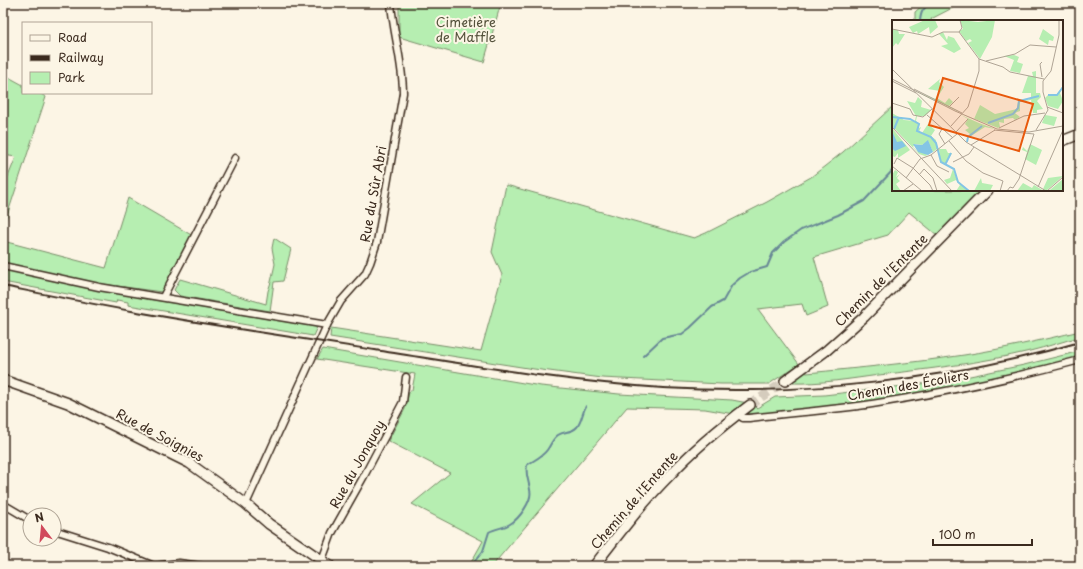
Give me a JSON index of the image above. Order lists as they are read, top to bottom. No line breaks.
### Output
{"streets":{"street":["Rue du Sûr Abri","Chemin de l'Entente","Chemin des Écoliers","Rue de Soignies","Rue du Jonquoy"]},"crossings":[["Rue du Sûr Abri","Rue de Soignies"],["Chemin de l'Entente","Chemin des Écoliers"],["Rue de Soignies","Rue du Jonquoy"]],"parks":["Cimetière de Maffle"],"legend":["Road","Railway","Park"],"scale_bar":"100 m","north":"top"}
